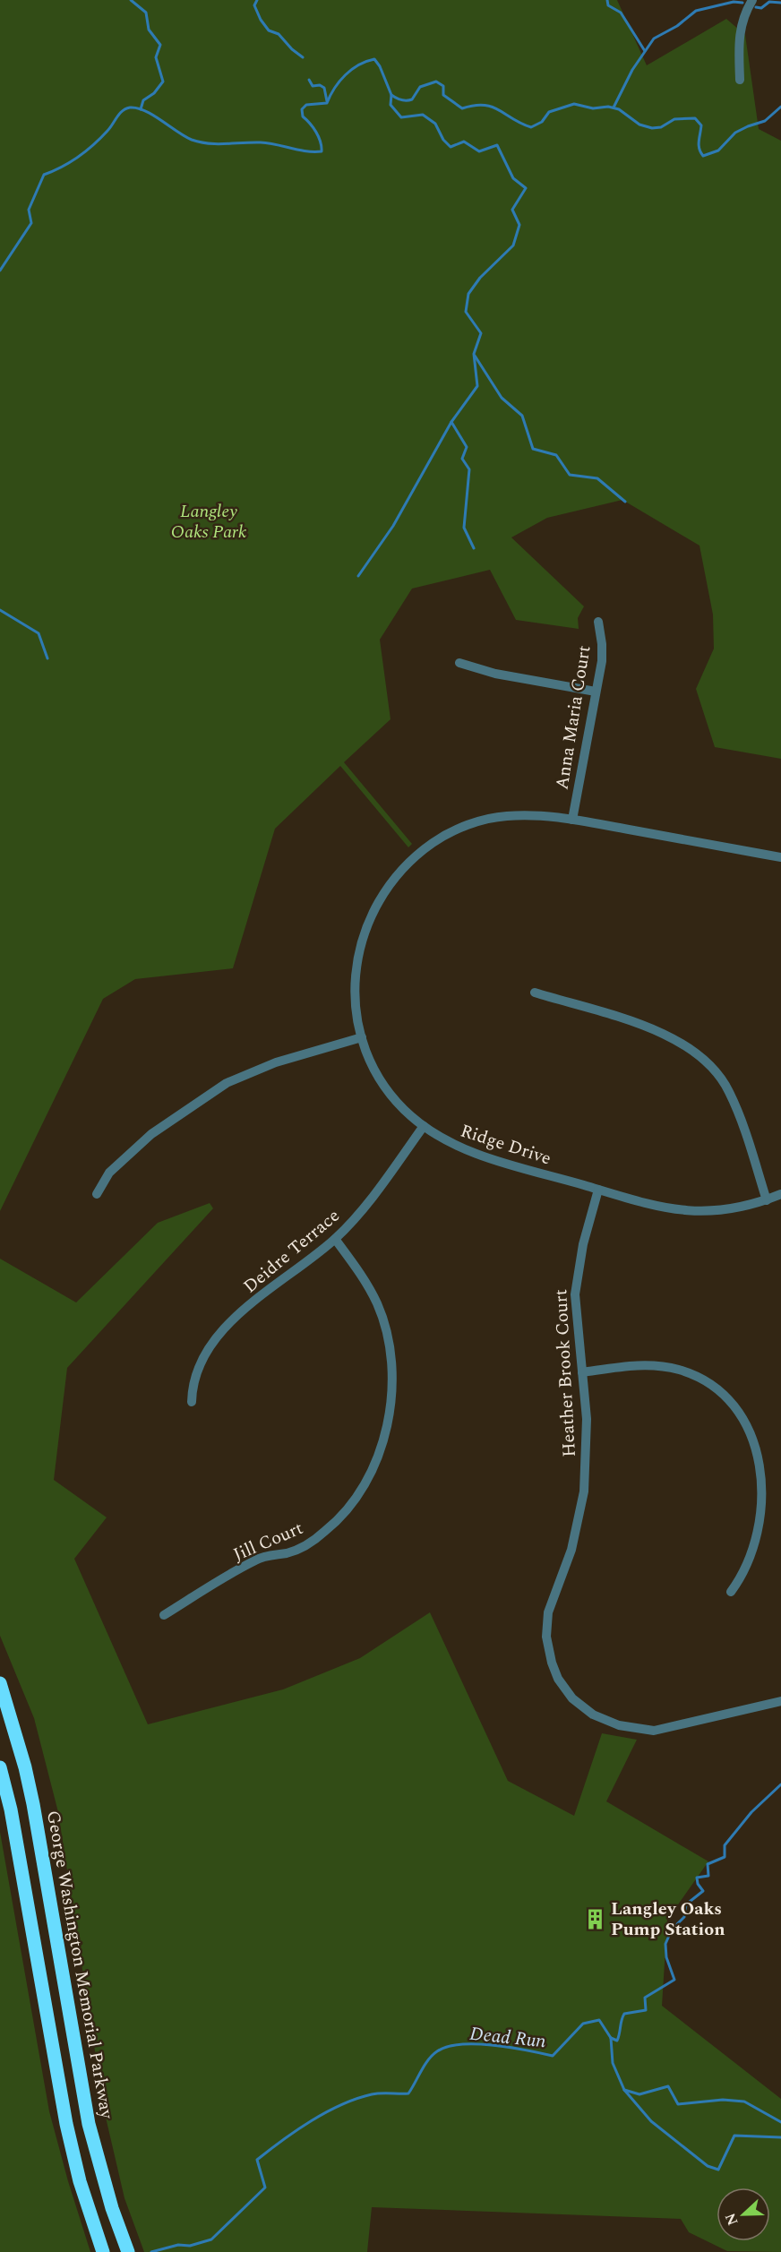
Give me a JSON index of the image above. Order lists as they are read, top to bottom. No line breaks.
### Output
{"streets":{"highway":["George Washington Memorial Parkway"],"street":["Anna Maria Court","Ridge Drive","Deidre Terrace","Heather Brook Court","Jill Court"]},"crossings":[["Anna Maria Court","Ridge Drive"],["Ridge Drive","Deidre Terrace"],["Ridge Drive","Heather Brook Court"],["Deidre Terrace","Jill Court"]],"water":["Dead Run"],"parks":["Langley Oaks Park"],"places":{"building":["Langley Oaks Pump Station"]},"north":"left"}
